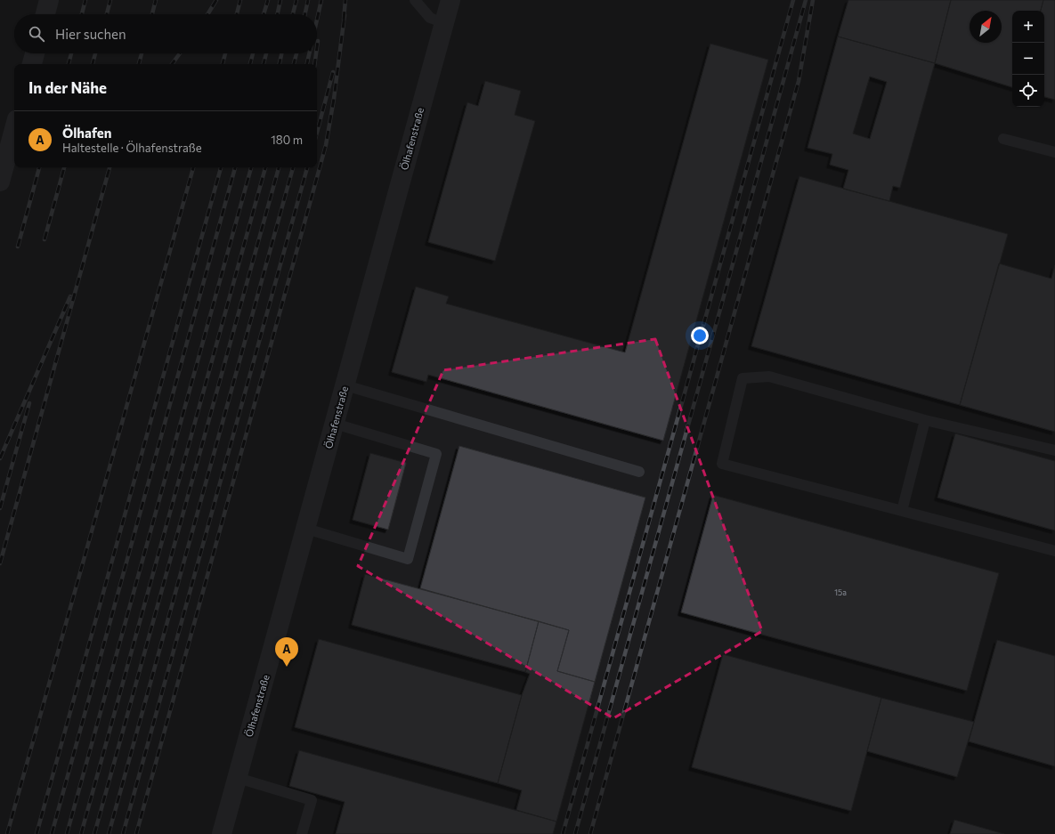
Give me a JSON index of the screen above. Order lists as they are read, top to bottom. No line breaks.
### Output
{"streets":{"street":["Ölhafenstraße"]},"house_numbers":["15a"],"north":"top right","page":{"map_buttons":["+","−"],"search":"Hier suchen","heading":"In der Nähe","list":[{"mark":"A","name":"Ölhafen","note":"Haltestelle · Ölhafenstraße","value":"180 m"}],"pins":"A"}}
